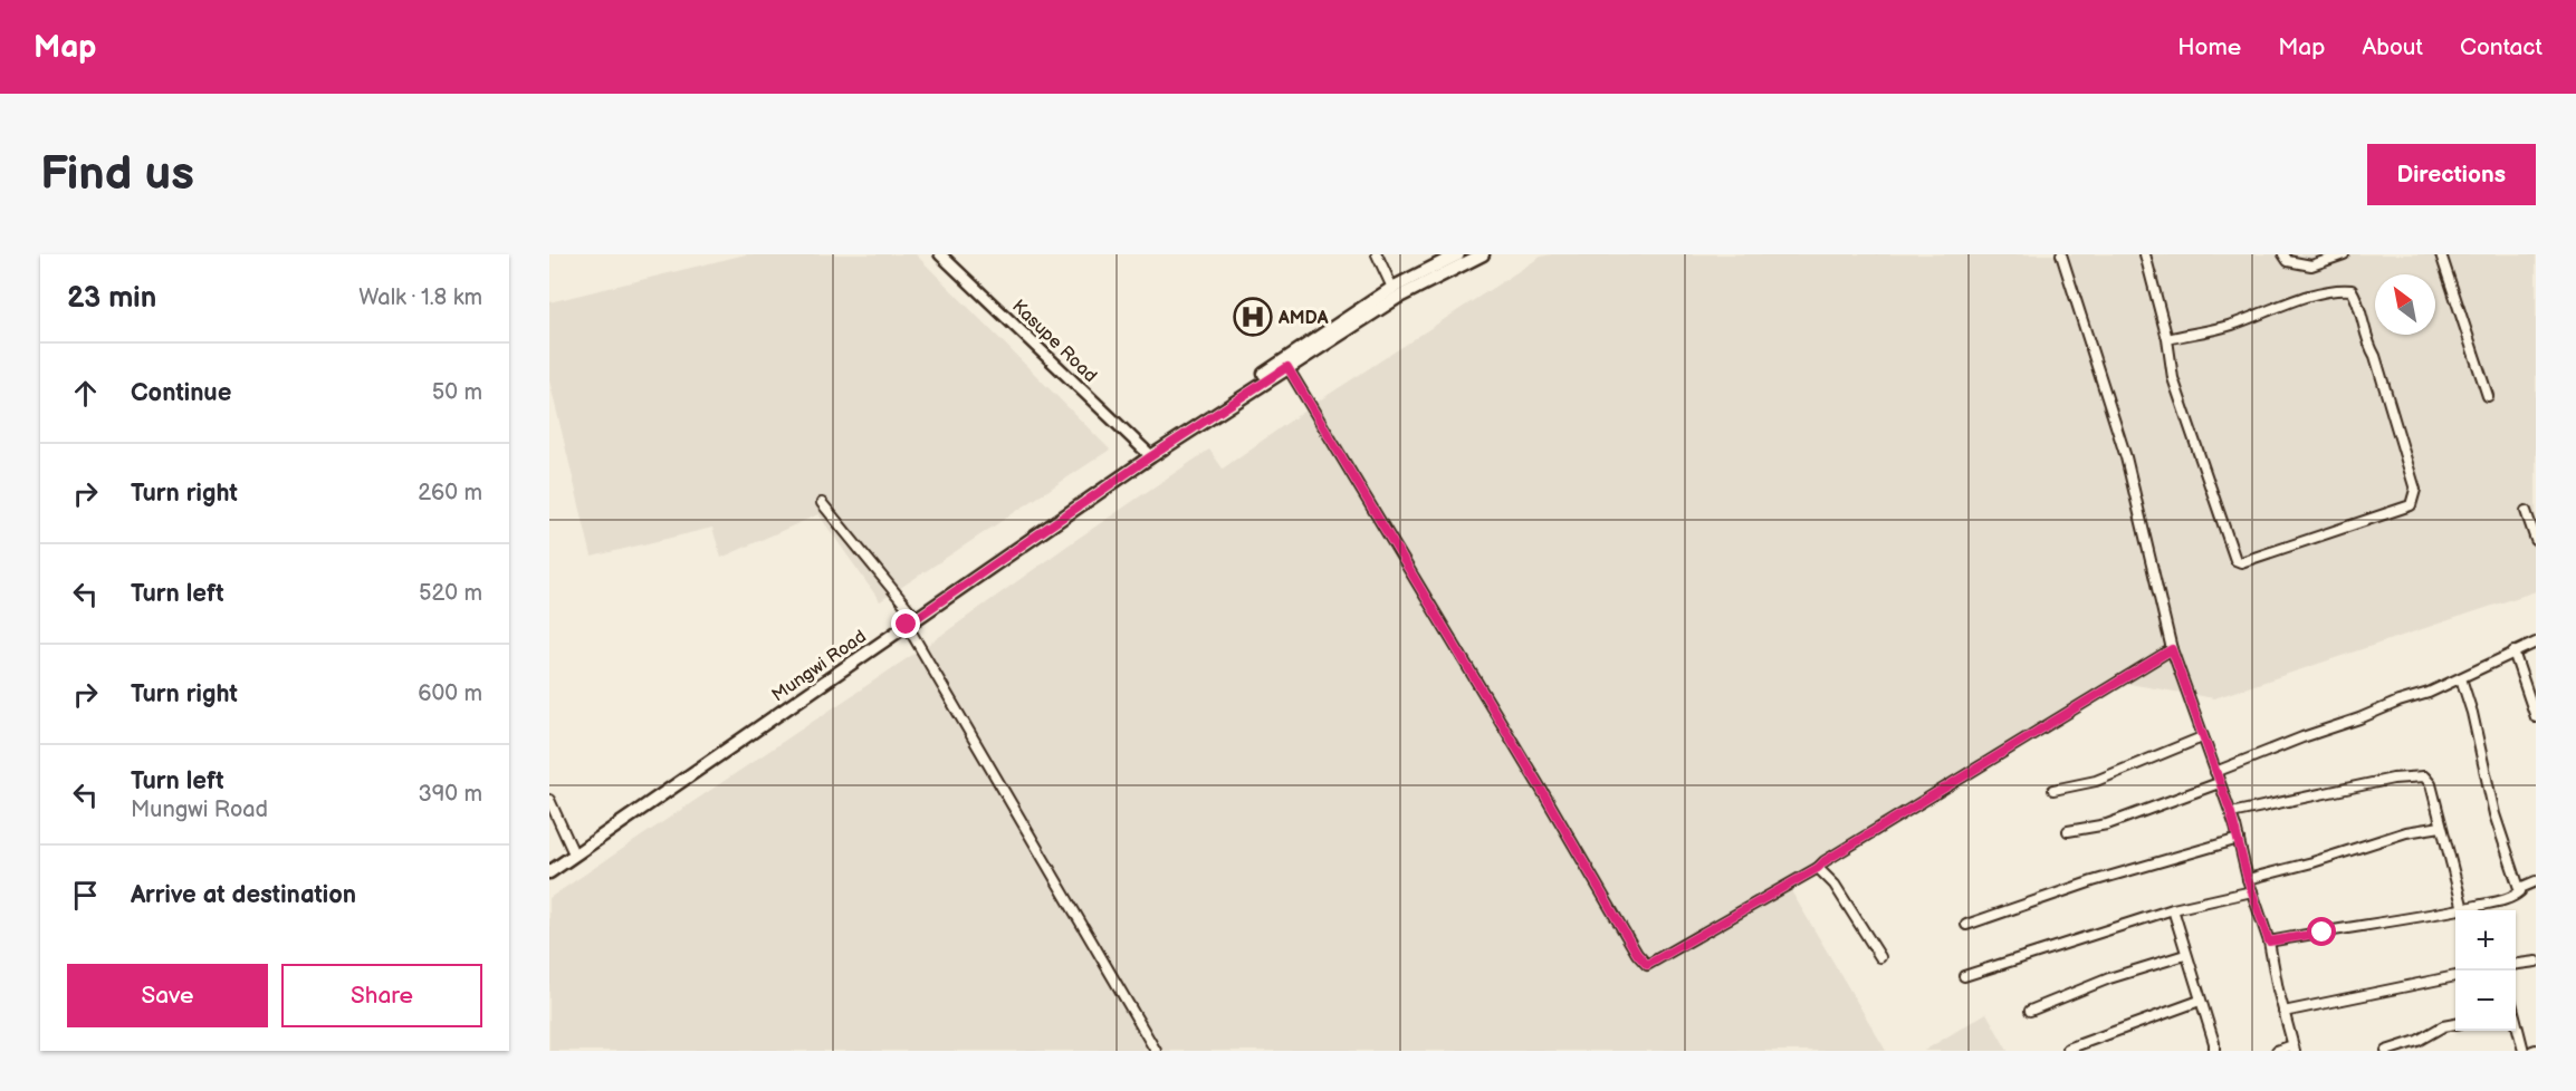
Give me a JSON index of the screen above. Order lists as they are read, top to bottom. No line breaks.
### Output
{"streets":{"main road":["Mungwi Road"],"street":["Kasupe Road"]},"crossings":[["Kasupe Road","Mungwi Road"]],"places":{"hospital":["AMDA"]},"north":"top left","page":{"header":"Map","nav":["Home","Map","About","Contact"],"buttons":["Directions",["Save","Share"]],"title":"Find us","heading":["23 min","Walk · 1.8 km"],"list":[["Continue","50 m"],["Turn right","260 m"],["Turn left","520 m"],["Turn right","600 m"],["Turn left","Mungwi Road","390 m"],"Arrive at destination"],"map_buttons":["+","−"]}}
